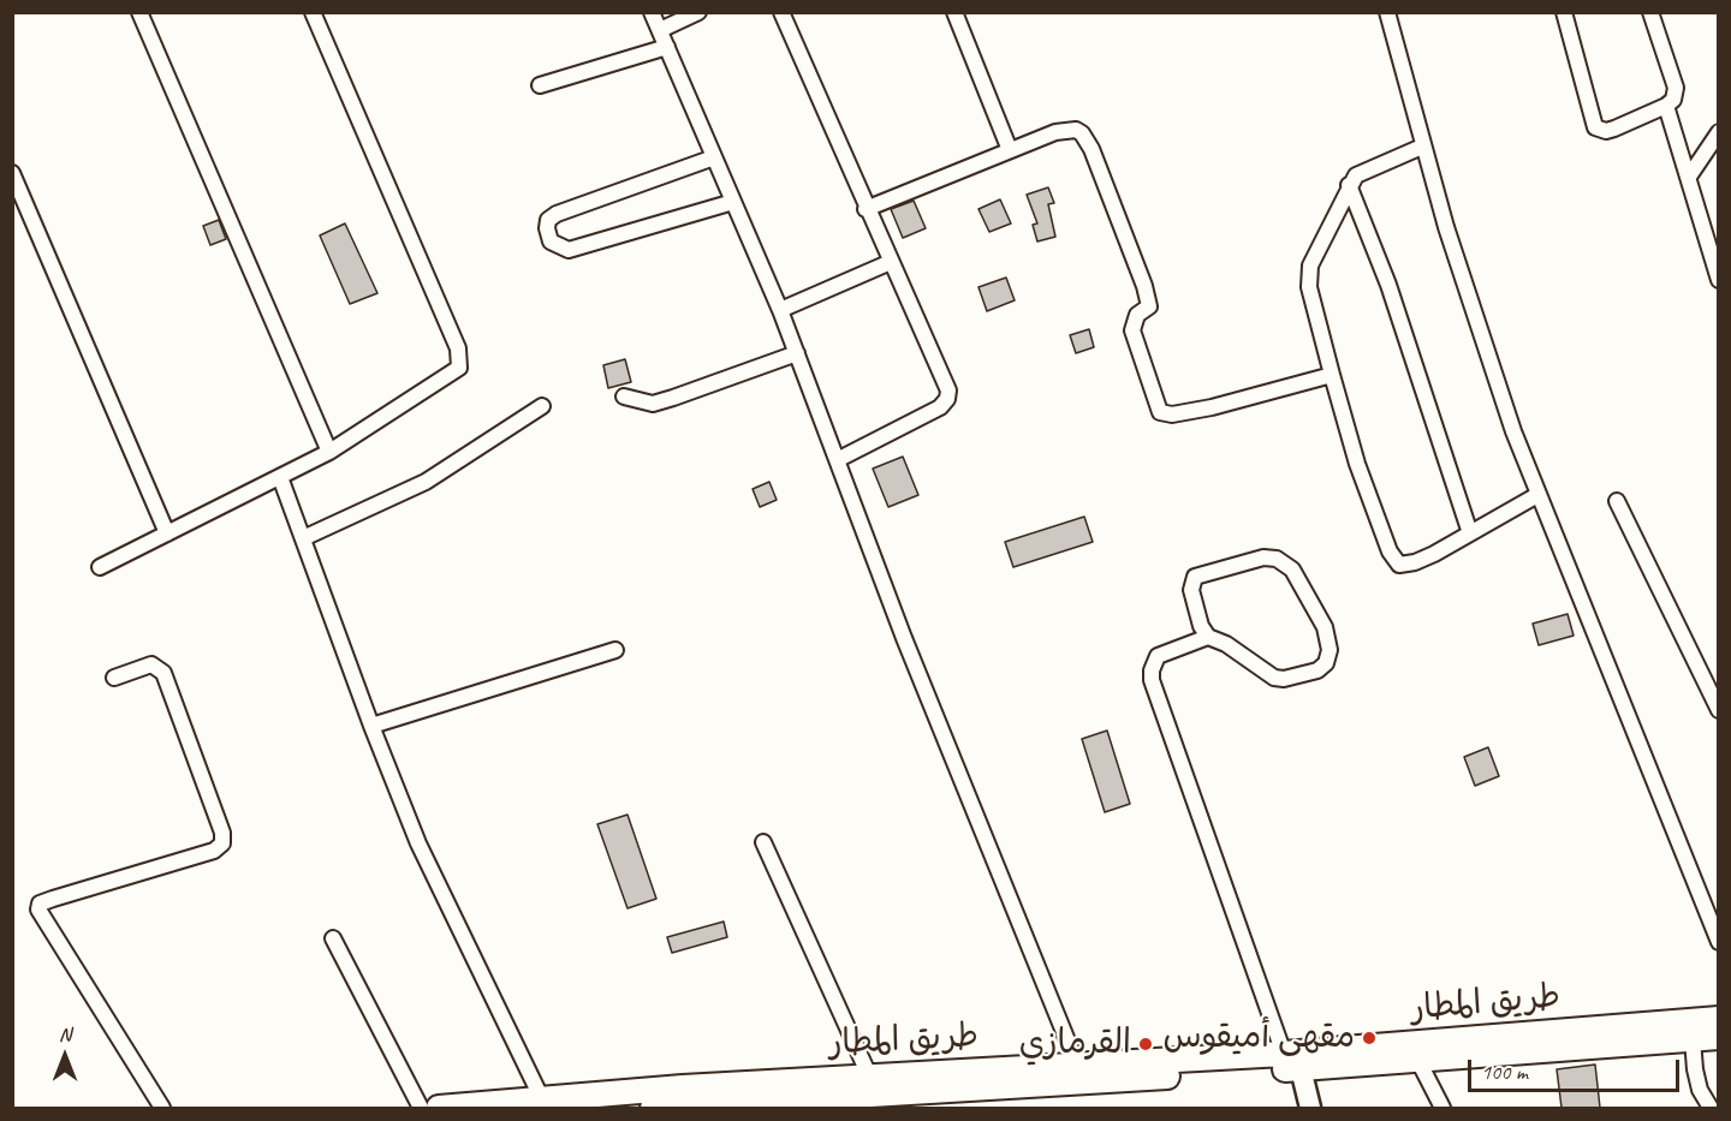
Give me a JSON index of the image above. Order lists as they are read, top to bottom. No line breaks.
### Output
{"streets":{"main road":["طريق المطار"]},"places":["مقهى أميقوس","القرمازي"],"scale_bar":"100 m","north":"top"}
